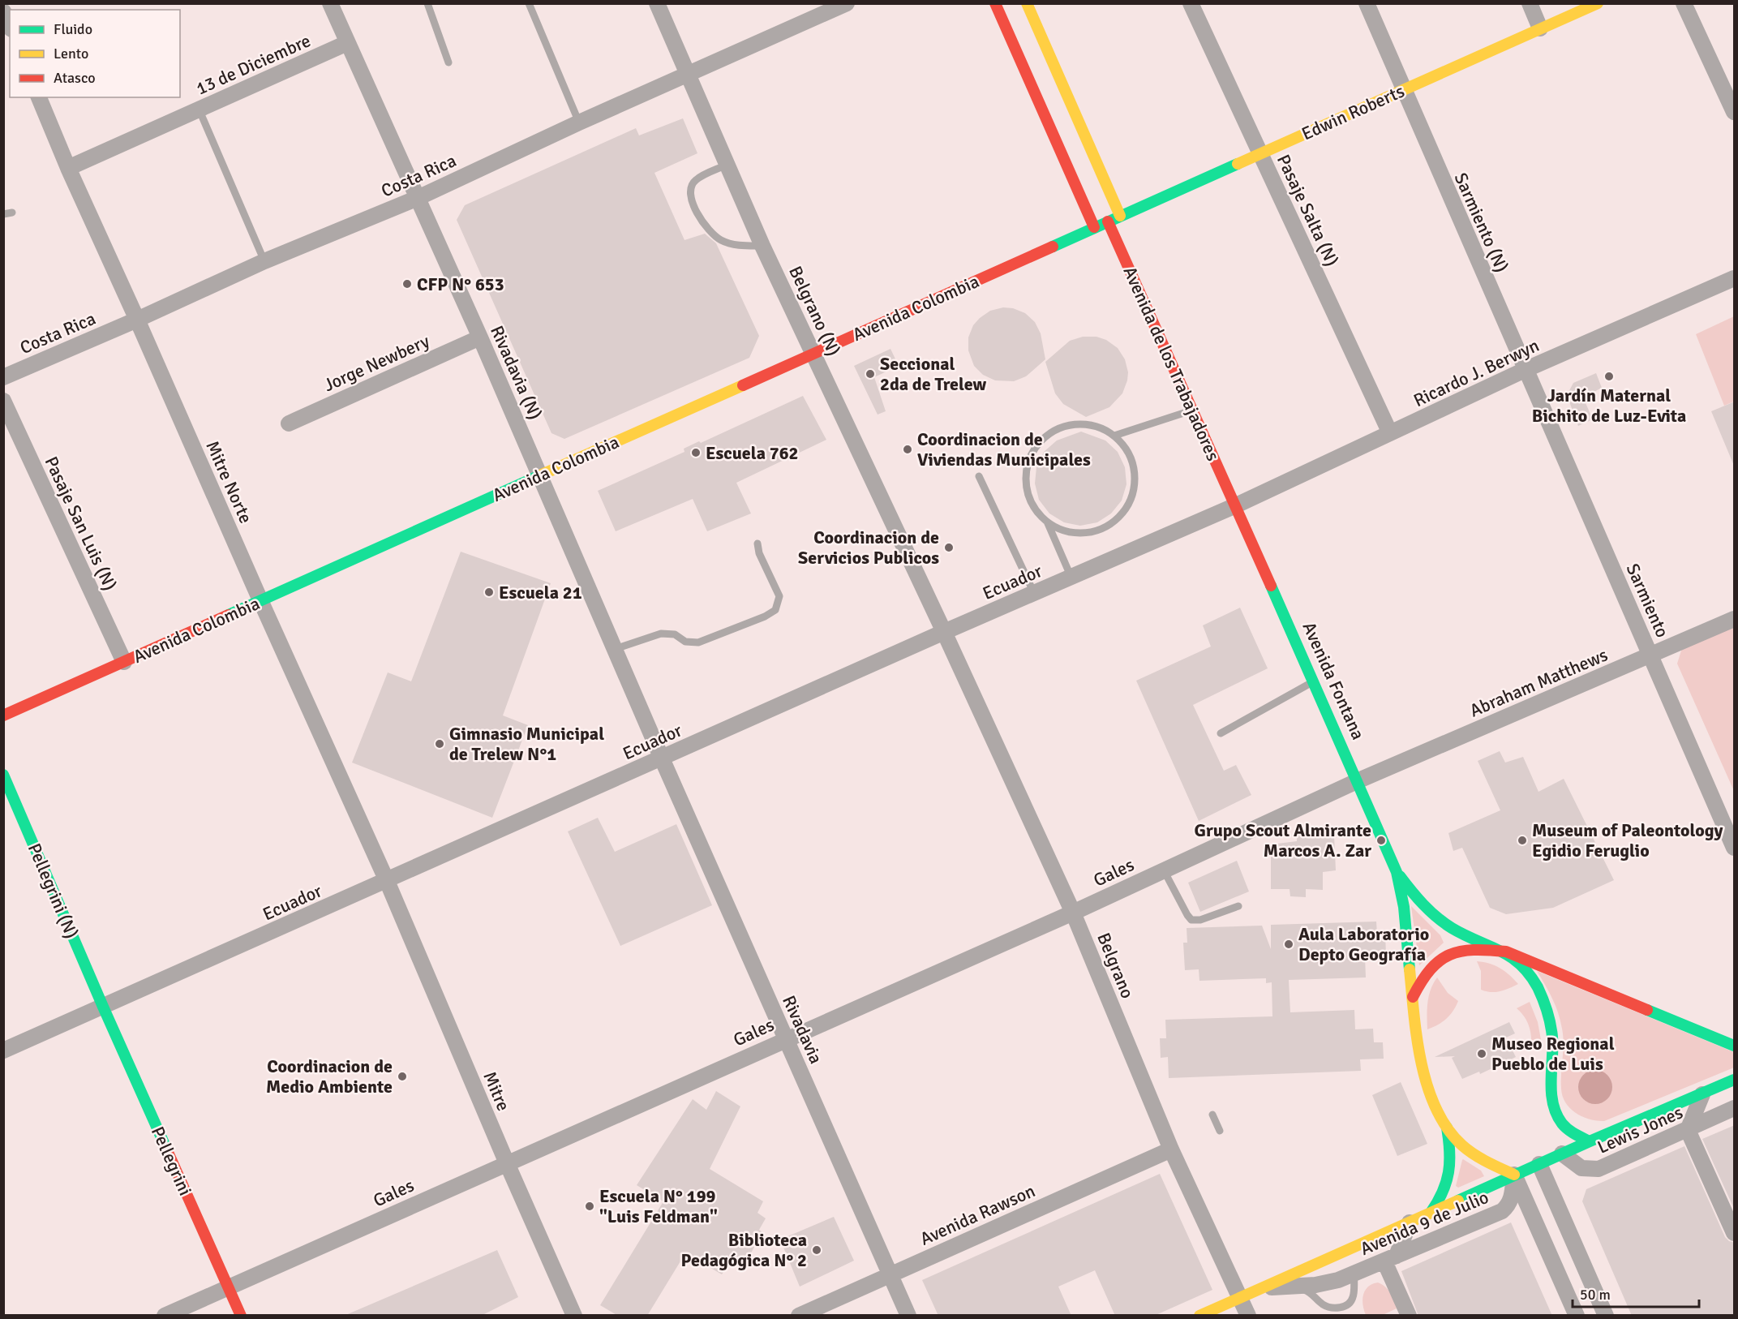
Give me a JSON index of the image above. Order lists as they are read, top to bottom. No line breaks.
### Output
{"streets":{"street":["13 de Diciembre","Edwin Roberts","Costa Rica","Pasaje Salta (N)","Sarmiento (N)","Avenida Colombia","Belgrano (N)","Jorge Newbery","Avenida de los Trabajadores","Rivadavia (N)","Ricardo J. Berwyn","Mitre Norte","Pasaje San Luis (N)","Ecuador","Sarmiento","Avenida Fontana","Abraham Matthews","Gales","Pellegrini (N)","Belgrano","Rivadavia","Mitre","Lewis Jones","Pellegrini","Avenida Rawson","Avenida 9 de Julio"]},"crossings":[["13 de Diciembre","Rivadavia (N)"],["13 de Diciembre","Mitre Norte"],["Edwin Roberts","Pasaje Salta (N)"],["Edwin Roberts","Sarmiento (N)"],["Edwin Roberts","Avenida Colombia"],["Edwin Roberts","Avenida de los Trabajadores"],["Costa Rica","Belgrano (N)"],["Costa Rica","Rivadavia (N)"],["Costa Rica","Mitre Norte"],["Pasaje Salta (N)","Ricardo J. Berwyn"],["Sarmiento (N)","Ricardo J. Berwyn"],["Sarmiento (N)","Sarmiento"],["Avenida Colombia","Belgrano (N)"],["Avenida Colombia","Avenida de los Trabajadores"],["Avenida Colombia","Rivadavia (N)"],["Avenida Colombia","Mitre Norte"],["Avenida Colombia","Pasaje San Luis (N)"],["Belgrano (N)","Ecuador"],["Belgrano (N)","Belgrano"],["Jorge Newbery","Rivadavia (N)"],["Avenida de los Trabajadores","Ricardo J. Berwyn"],["Avenida de los Trabajadores","Ecuador"],["Avenida de los Trabajadores","Avenida Fontana"],["Rivadavia (N)","Ecuador"],["Rivadavia (N)","Rivadavia"],["Ricardo J. Berwyn","Ecuador"],["Ricardo J. Berwyn","Sarmiento"],["Ricardo J. Berwyn","Avenida Fontana"],["Mitre Norte","Ecuador"],["Mitre Norte","Mitre"],["Ecuador","Avenida Fontana"],["Ecuador","Pellegrini (N)"],["Ecuador","Belgrano"],["Ecuador","Rivadavia"],["Ecuador","Mitre"],["Ecuador","Pellegrini"],["Sarmiento","Abraham Matthews"],["Avenida Fontana","Abraham Matthews"],["Avenida Fontana","Gales"],["Avenida Fontana","Lewis Jones"],["Avenida Fontana","Avenida 9 de Julio"],["Abraham Matthews","Gales"],["Gales","Belgrano"],["Gales","Rivadavia"],["Gales","Mitre"],["Gales","Pellegrini"],["Pellegrini (N)","Pellegrini"],["Belgrano","Avenida Rawson"],["Belgrano","Avenida 9 de Julio"],["Rivadavia","Avenida Rawson"],["Lewis Jones","Avenida 9 de Julio"]],"places":["CFP N° 653","Seccional 2da de Trelew","Jardín Maternal Bichito de Luz-Evita","Coordinacion de Viviendas Municipales","Escuela 762","Coordinacion de Servicios Publicos","Escuela 21","Gimnasio Municipal de Trelew N°1","Grupo Scout Almirante Marcos A. Zar","Museum of Paleontology Egidio Feruglio","Aula Laboratorio Depto Geografía","Museo Regional Pueblo de Luis","Coordinacion de Medio Ambiente","Escuela N° 199 \"Luis Feldman\"","Biblioteca Pedagógica N° 2"],"legend":["Fluido","Lento","Atasco"],"scale_bar":"50 m"}
